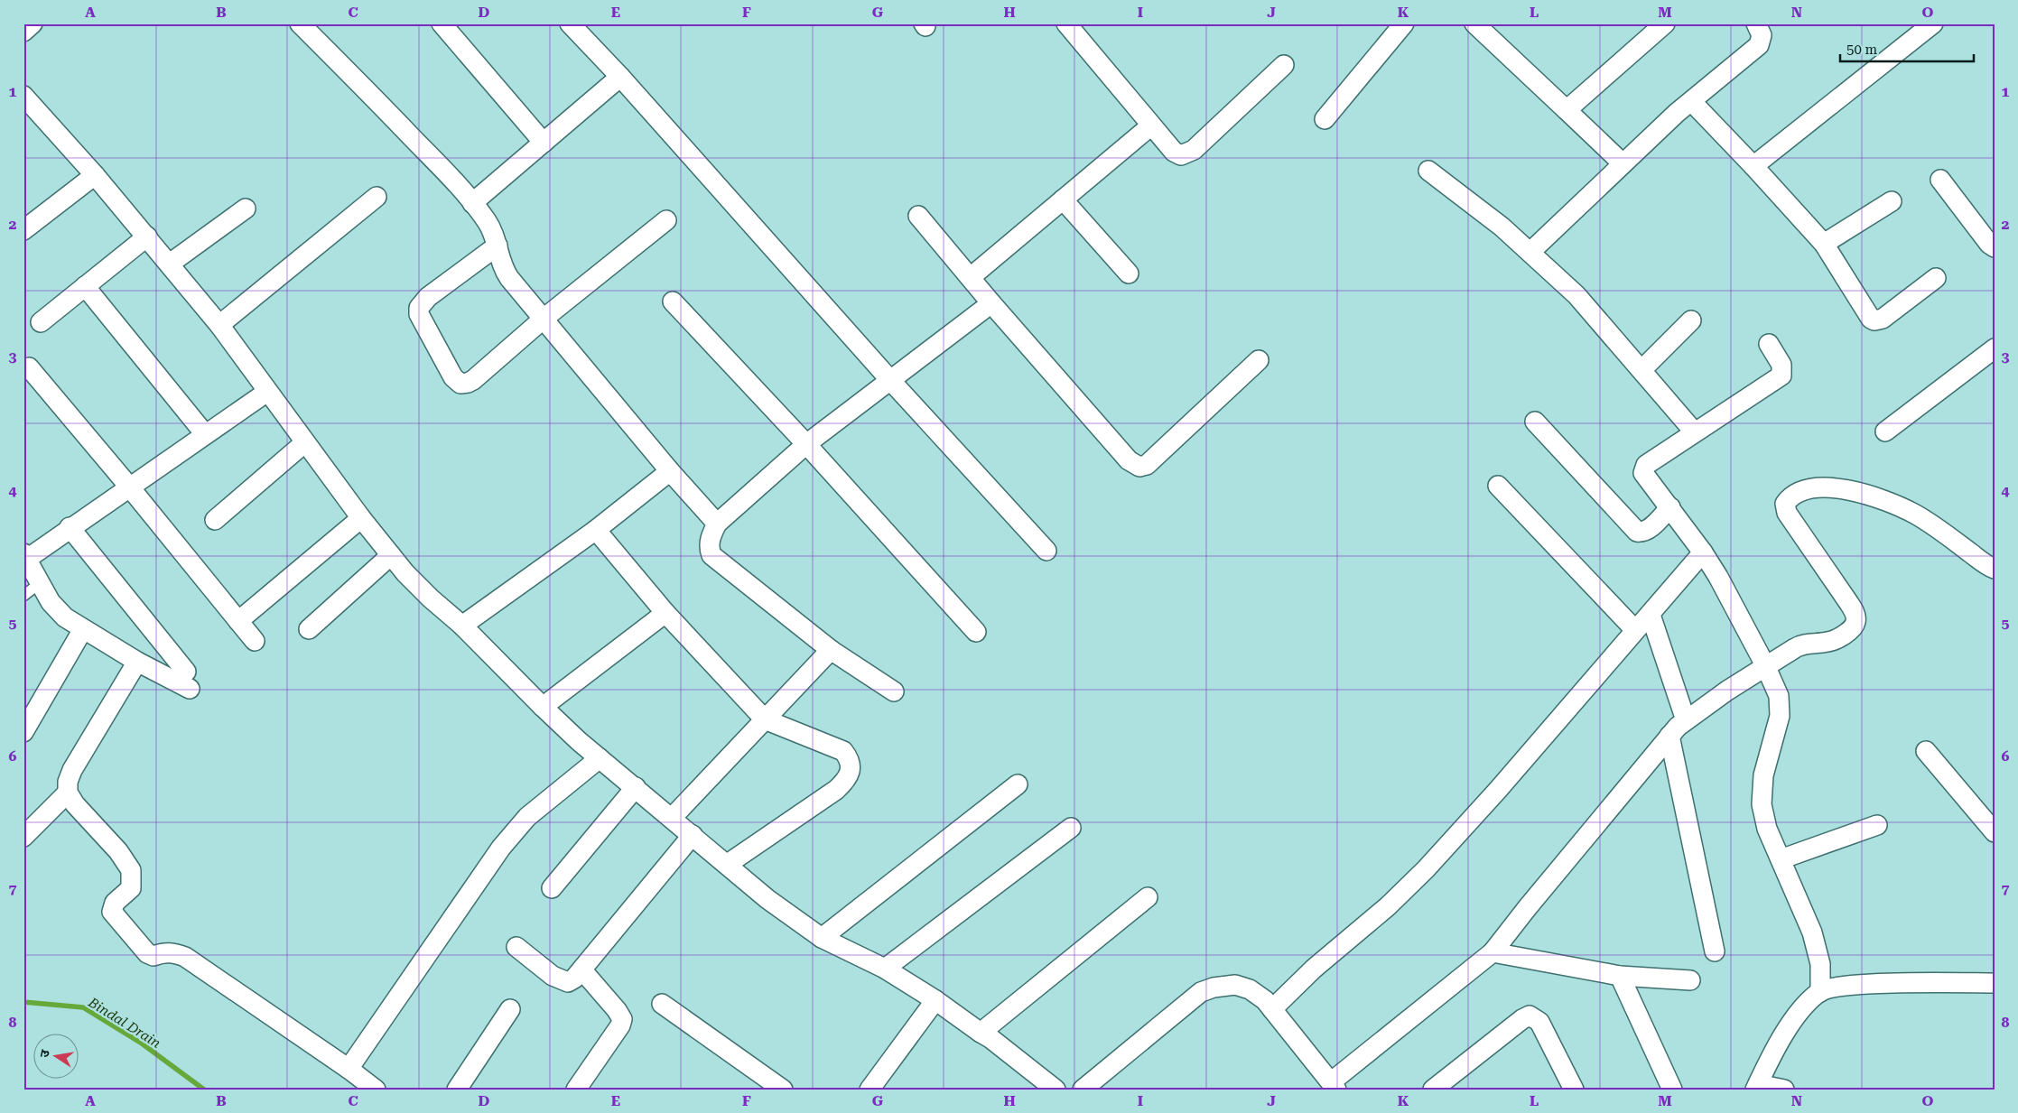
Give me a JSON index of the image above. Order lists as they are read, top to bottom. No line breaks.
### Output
{"water":["Bindal Drain"],"scale_bar":"50 m","north":"left","grid":{"columns":["A","B","C","D","E","F","G","H","I","J","K","L","M","N","O"],"rows":["1","2","3","4","5","6","7","8"]}}
